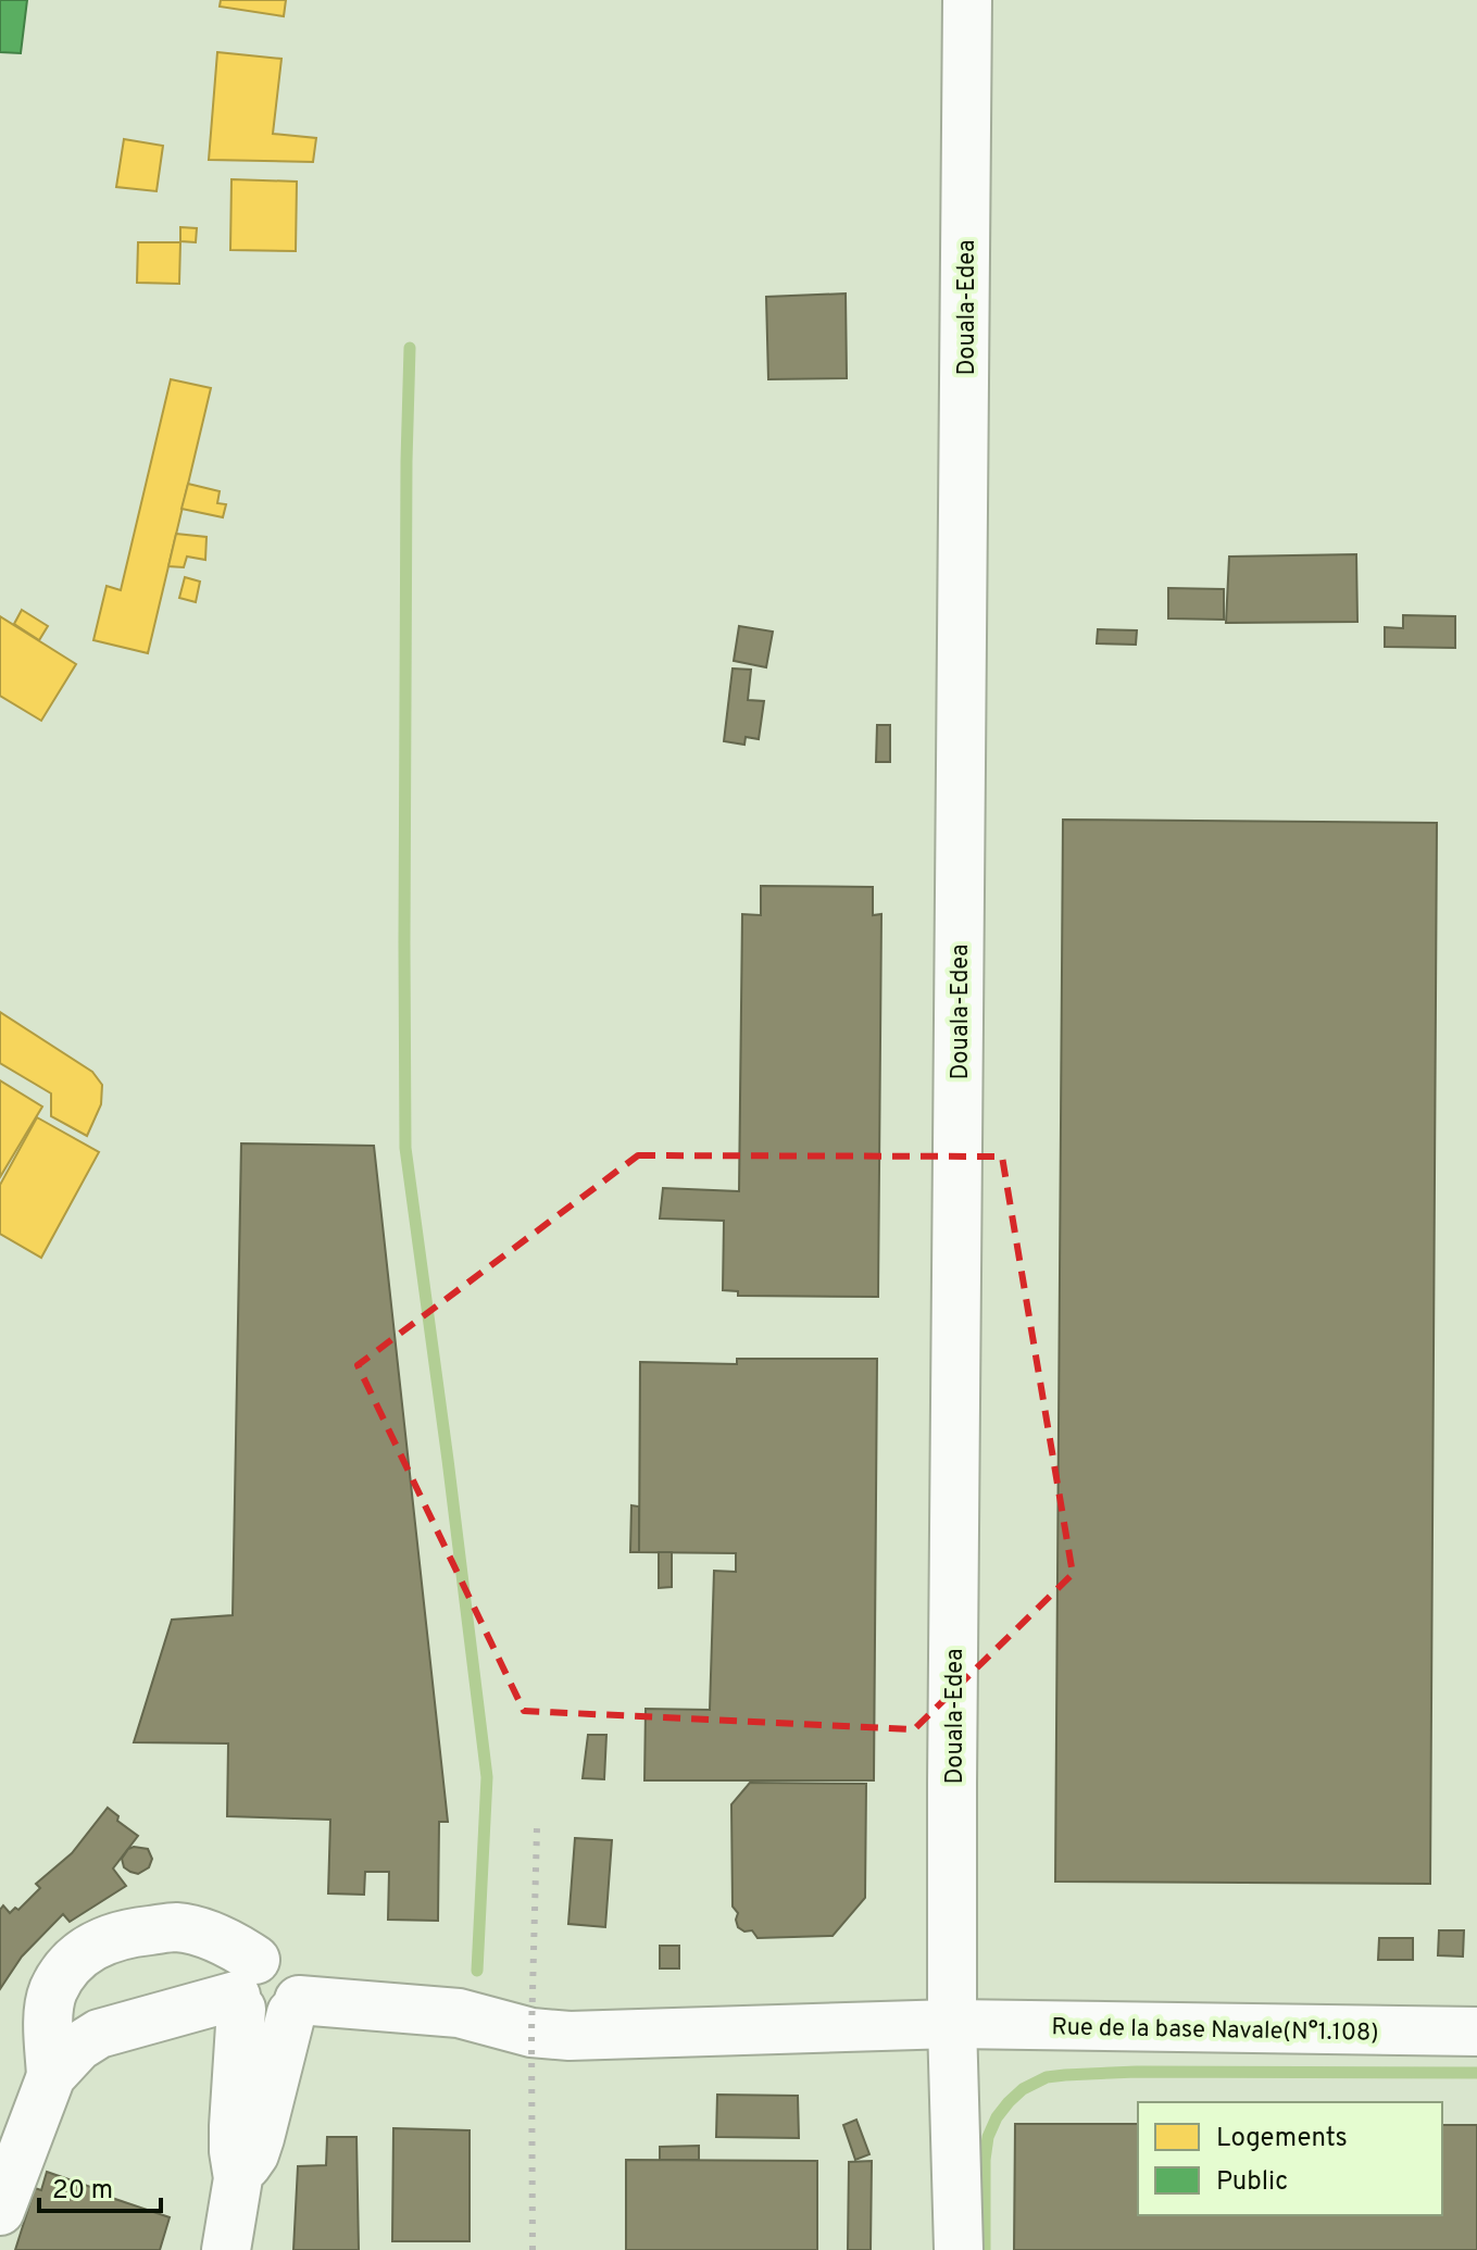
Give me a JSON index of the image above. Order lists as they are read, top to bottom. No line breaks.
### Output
{"streets":{"main road":["Douala-Edea","Rue de la base Navale(N°1.108)"]},"crossings":[["Douala-Edea","Rue de la base Navale(N°1.108)"]],"legend":["Logements","Public"],"scale_bar":"20 m"}
